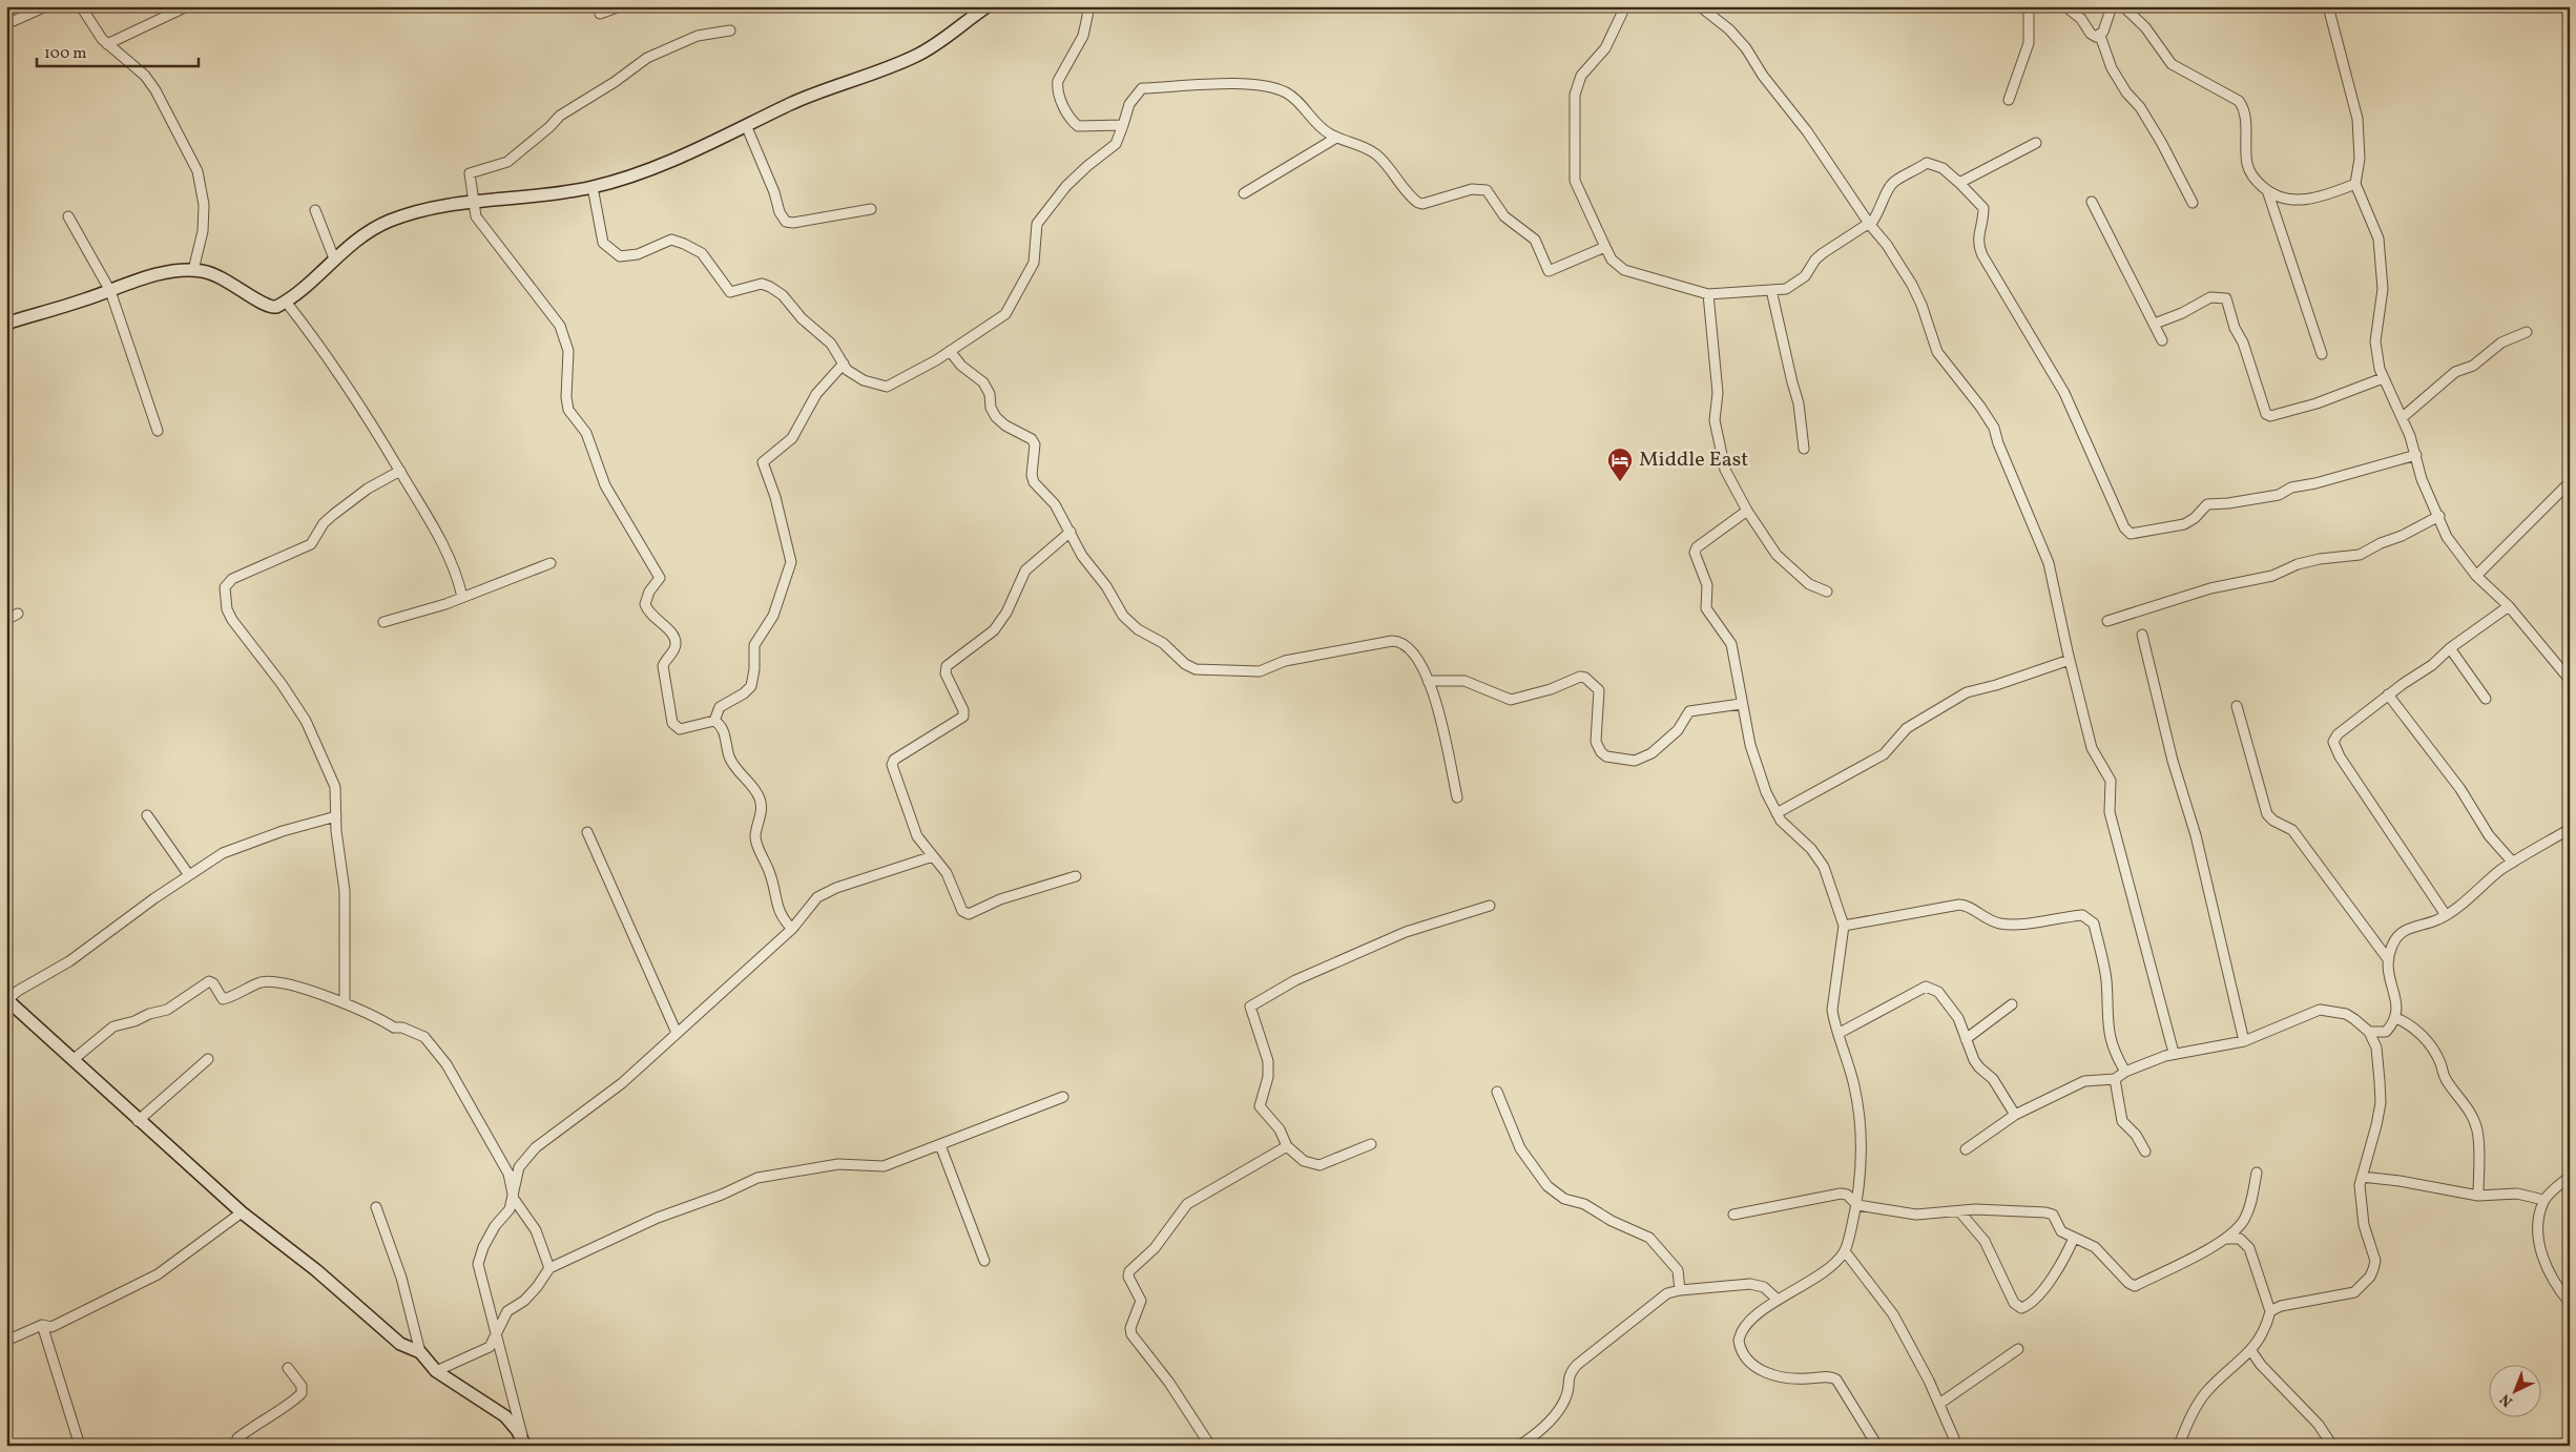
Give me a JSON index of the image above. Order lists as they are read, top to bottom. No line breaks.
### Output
{"places":{"hotel":["Middle East"]},"scale_bar":"100 m","north":"bottom left"}
